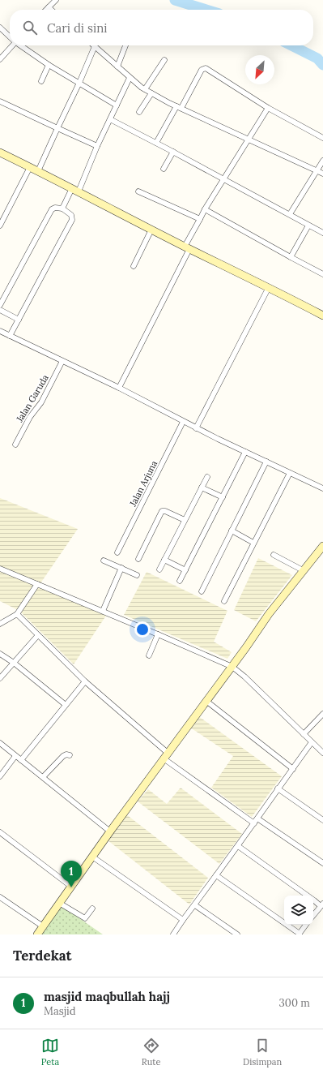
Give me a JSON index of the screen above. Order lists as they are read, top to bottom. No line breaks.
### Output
{"streets":{"street":["Jalan Garuda","Jalan Arjuna"]},"north":"bottom left","page":{"search":"Cari di sini","pins":"1","heading":"Terdekat","list":[{"mark":"1","name":"masjid maqbullah hajj","note":"Masjid","value":"300 m"}],"nav":["Peta","Rute","Disimpan"]}}
